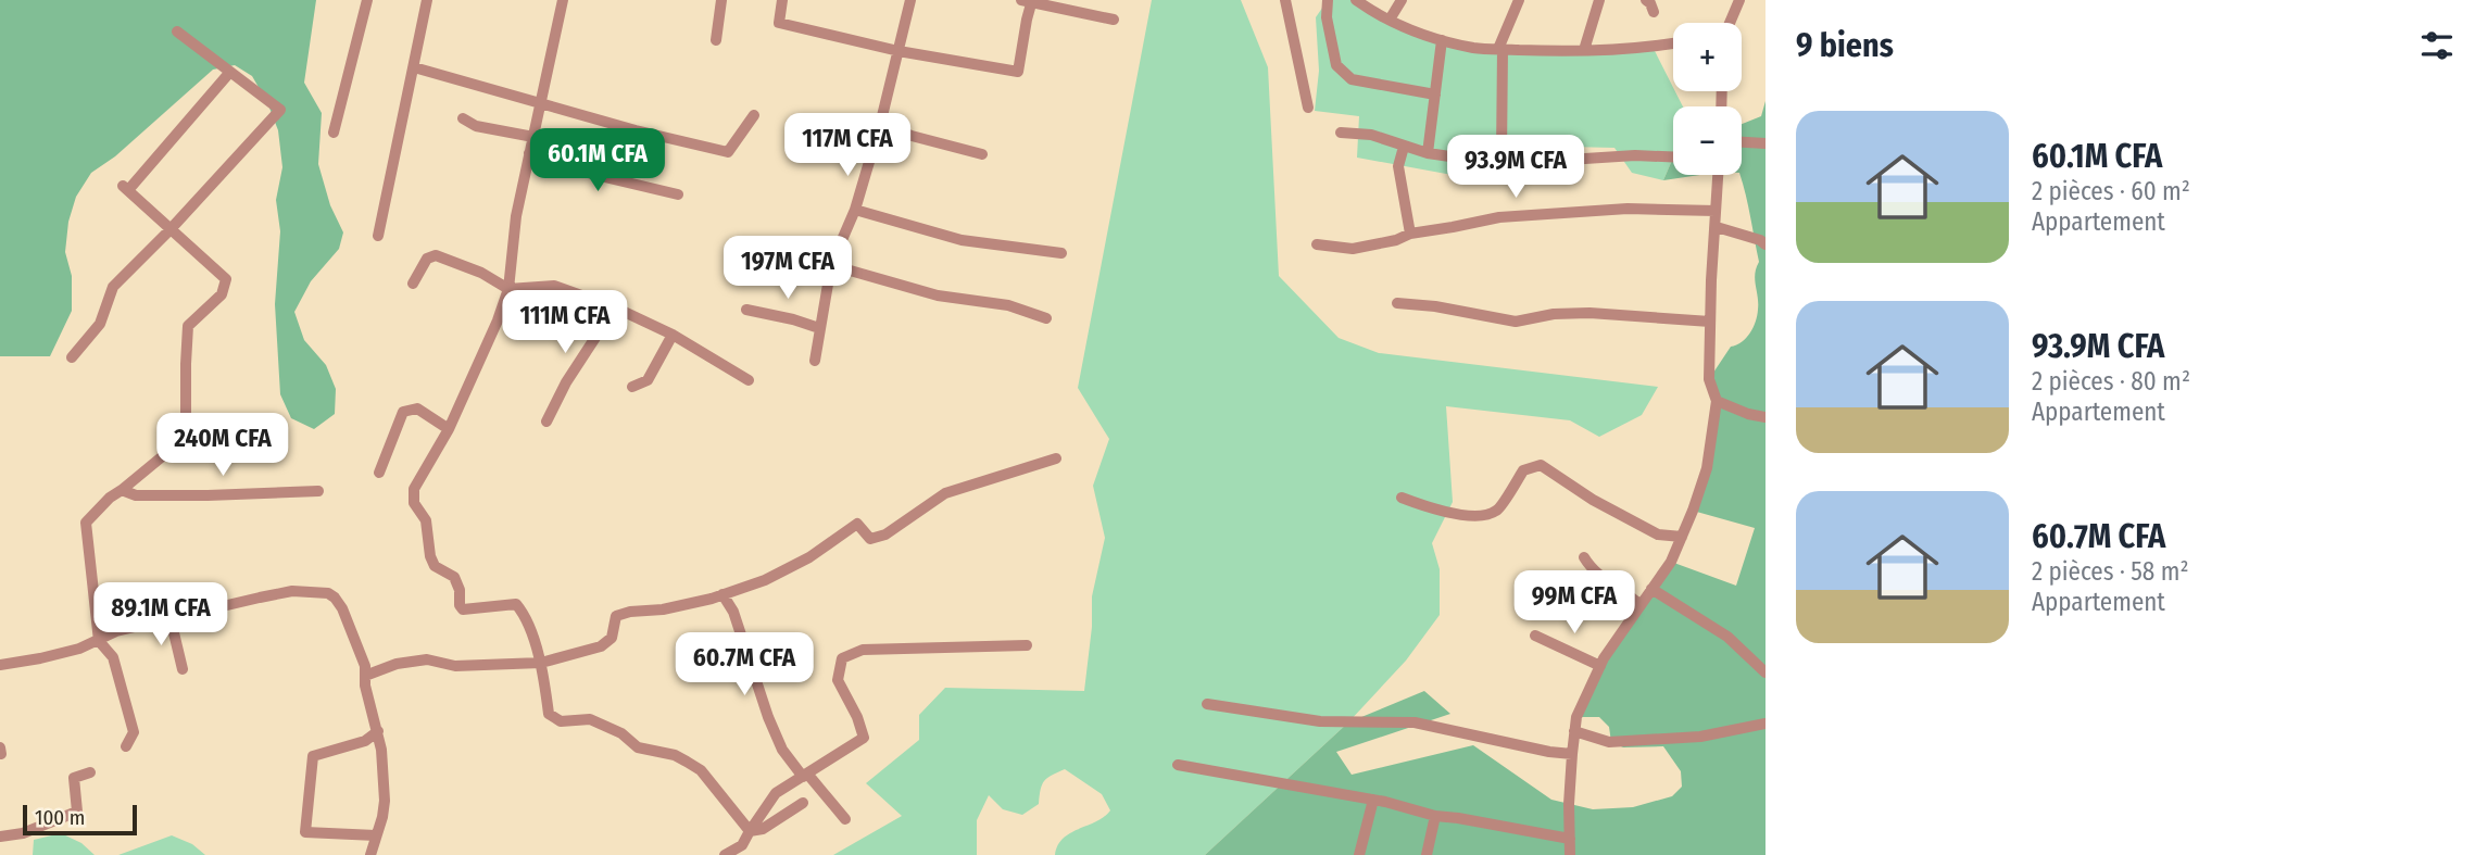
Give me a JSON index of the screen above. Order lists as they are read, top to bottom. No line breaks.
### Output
{"scale_bar":"100 m","page":{"heading":"9 biens","map_buttons":["+","−"],"list":[{"name":"60.1M CFA","note":"2 pièces · 60 m² · Appartement"},{"name":"93.9M CFA","note":"2 pièces · 80 m² · Appartement"},{"name":"60.7M CFA","note":"2 pièces · 58 m² · Appartement"}],"price":["117M CFA","60.1M CFA","93.9M CFA","197M CFA","111M CFA","240M CFA","99M CFA","89.1M CFA","60.7M CFA"],"scale":"100 m"}}
